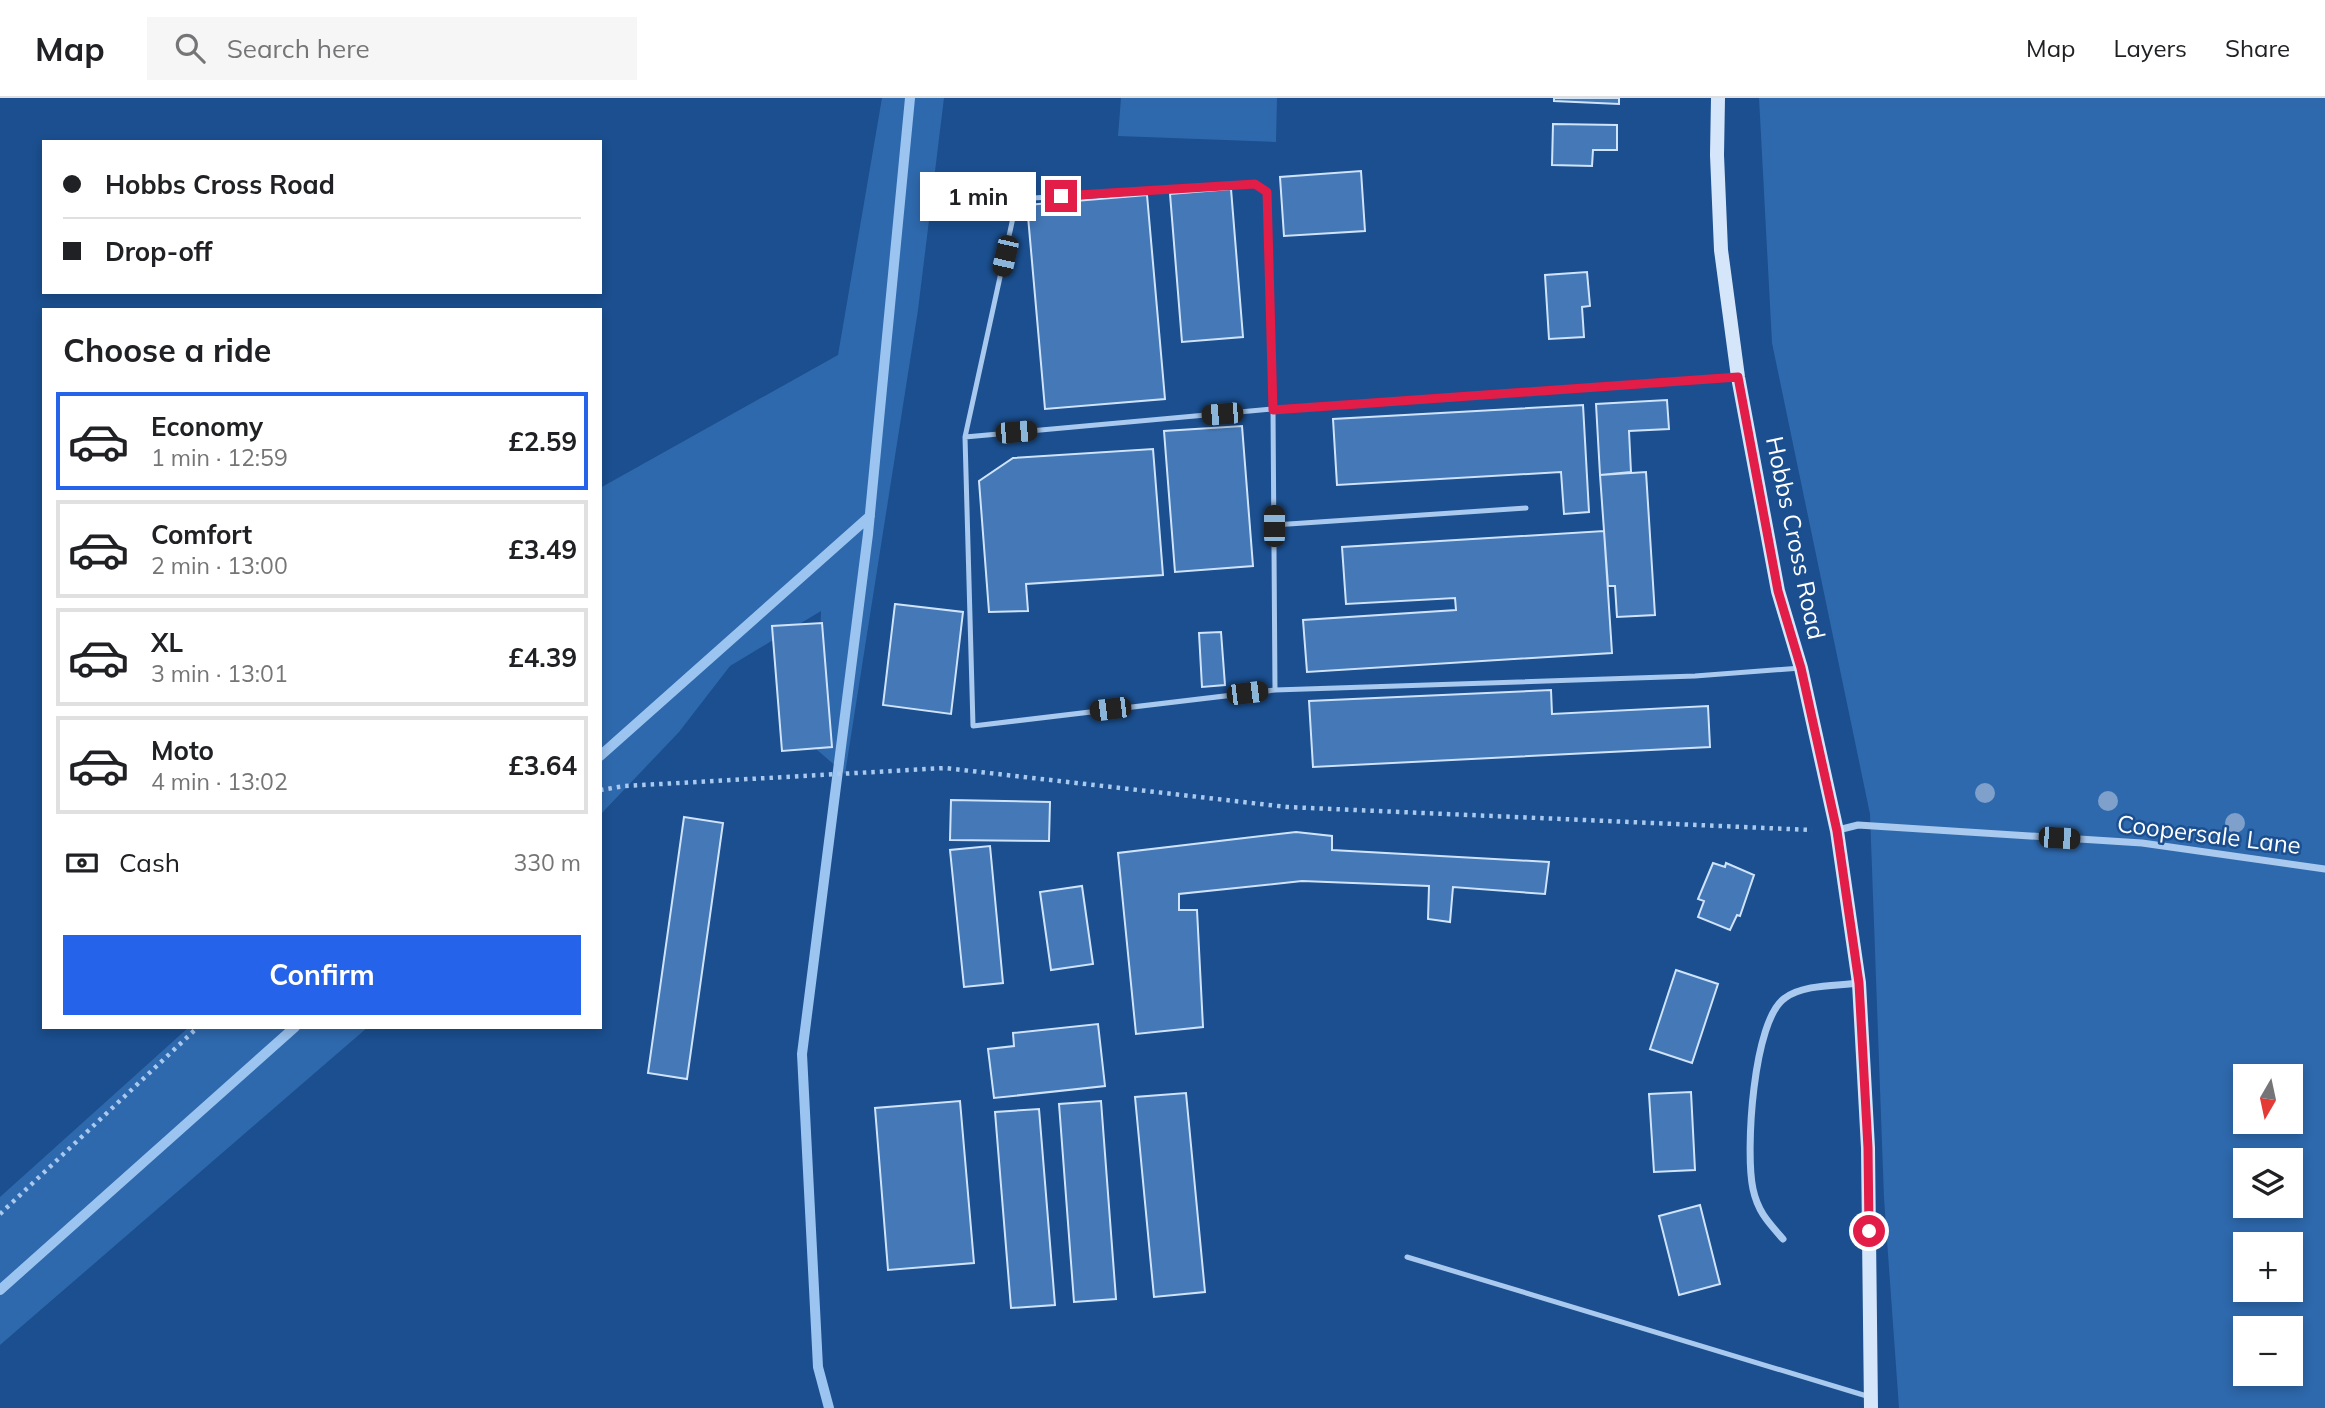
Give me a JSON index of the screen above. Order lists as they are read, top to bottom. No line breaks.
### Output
{"streets":{"street":["Hobbs Cross Road","Coopersale Lane"]},"crossings":[["Hobbs Cross Road","Coopersale Lane"]],"north":"bottom","page":{"header":"Map","search":"Search here","nav":["Map","Layers","Share"],"banner":["Hobbs Cross Road","Drop-off"],"bubble":"1 min","heading":"Choose a ride","list":[{"name":"Economy","note":"1 min · 12:59","value":"£2.59"},{"name":"Comfort","note":"2 min · 13:00","value":"£3.49"},{"name":"XL","note":"3 min · 13:01","value":"£4.39"},{"name":"Moto","note":"4 min · 13:02","value":"£3.64"}],"pay":["Cash","330 m"],"buttons":"Confirm","map_buttons":["+","−"]}}
